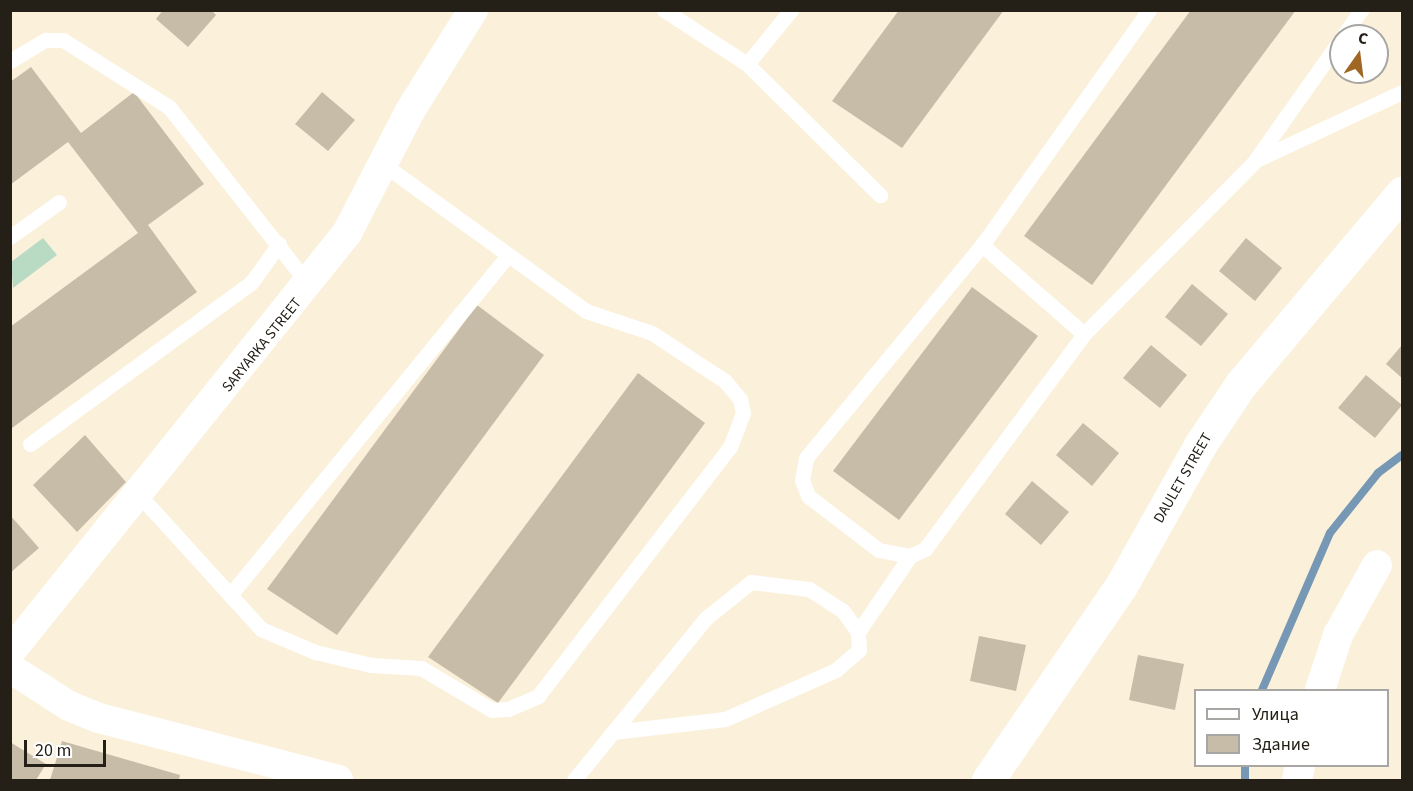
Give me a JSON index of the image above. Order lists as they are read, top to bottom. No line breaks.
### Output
{"streets":{"street":["SARYARKA STREET","DAULET STREET"]},"legend":["Улица","Здание"],"scale_bar":"20 m","north":"top"}
